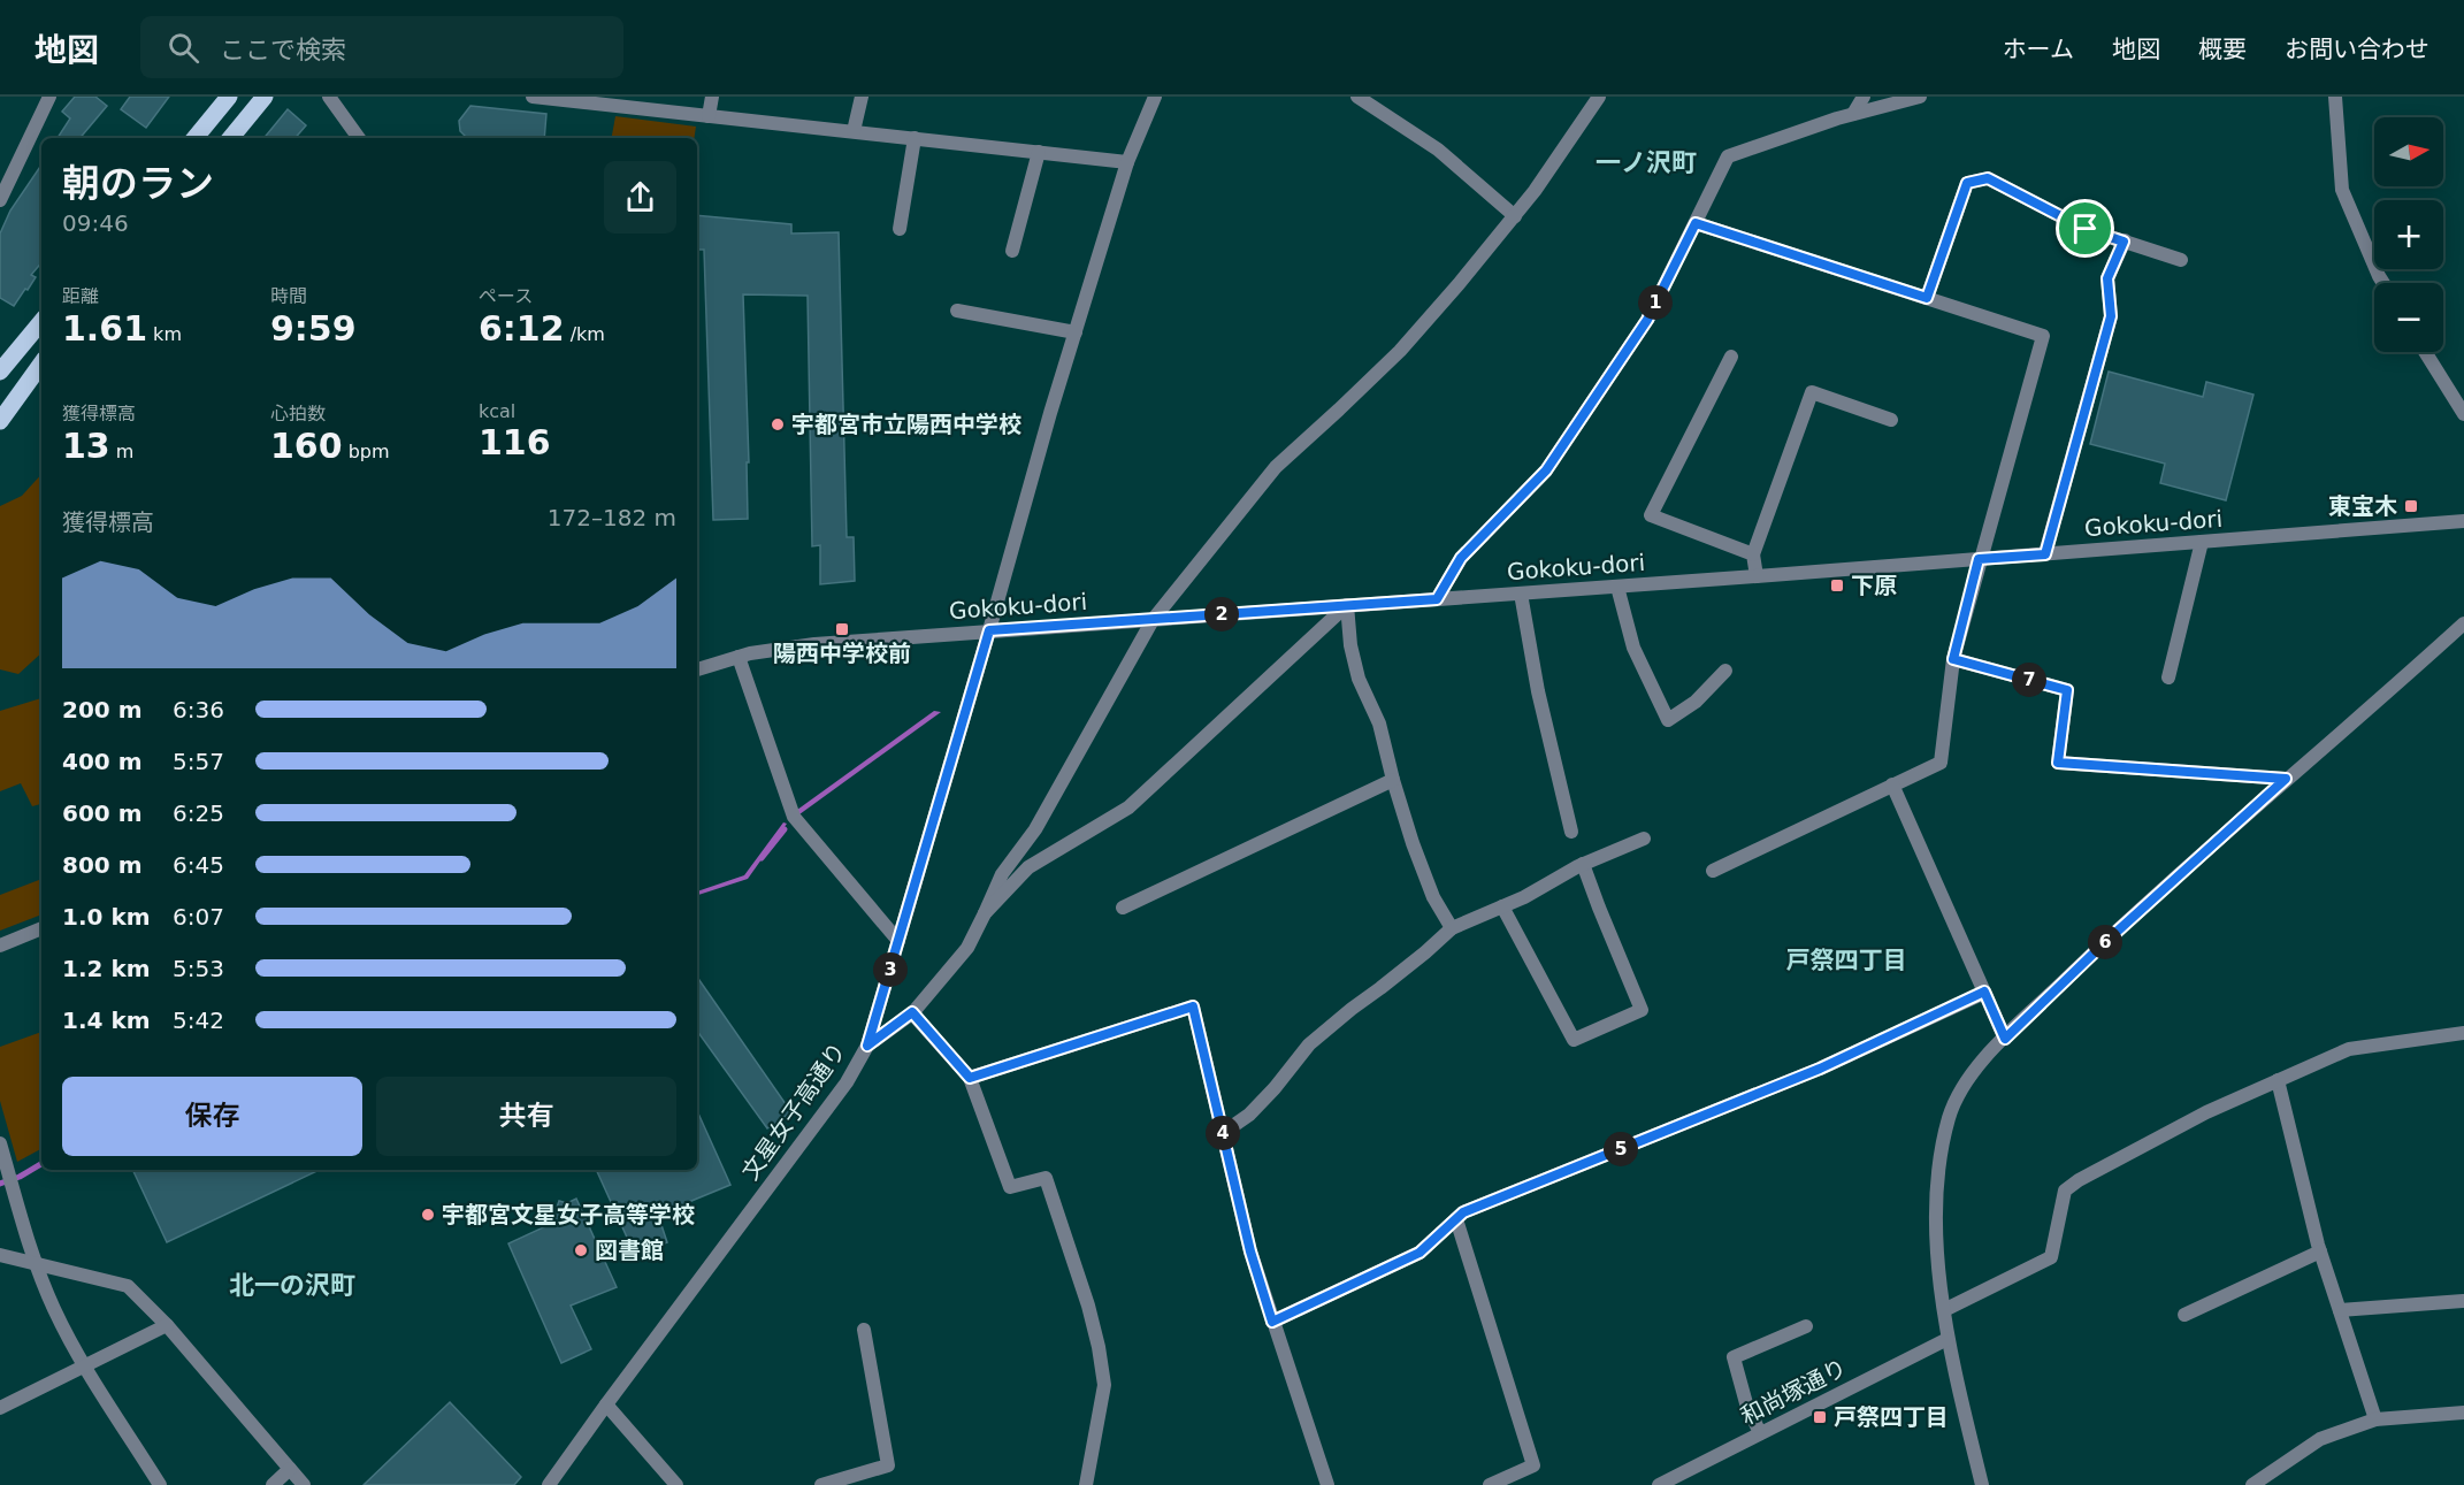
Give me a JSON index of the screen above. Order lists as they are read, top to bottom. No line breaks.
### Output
{"streets":{"street":["Gokoku-dori","文星女子高通り","和尚塚通り"]},"crossings":[["Gokoku-dori","文星女子高通り"]],"districts":["一ノ沢町","戸祭四丁目","北一の沢町"],"places":{"other":["宇都宮市立陽西中学校","宇都宮文星女子高等学校","図書館"],"transit":["東宝木","下原","陽西中学校前","戸祭四丁目"]},"north":"right","page":{"header":"地図","search":"ここで検索","nav":["ホーム","地図","概要","お問い合わせ"],"map_buttons":["+","−"],"heading":["朝のラン","09:46"],"stats":[["距離","1.61 km"],["時間","9:59"],["ペース","6:12 /km"],["獲得標高","13 m"],["心拍数","160 bpm"],["kcal","116"]],"pins":["1","2","7","6","3","4","5"],"chart":["獲得標高","172–182 m"],"list":[{"name":"200 m","note":"6:36"},{"name":"400 m","note":"5:57"},{"name":"600 m","note":"6:25"},{"name":"800 m","note":"6:45"},{"name":"1.0 km","note":"6:07"},{"name":"1.2 km","note":"5:53"},{"name":"1.4 km","note":"5:42"}],"buttons":["保存","共有"]}}
